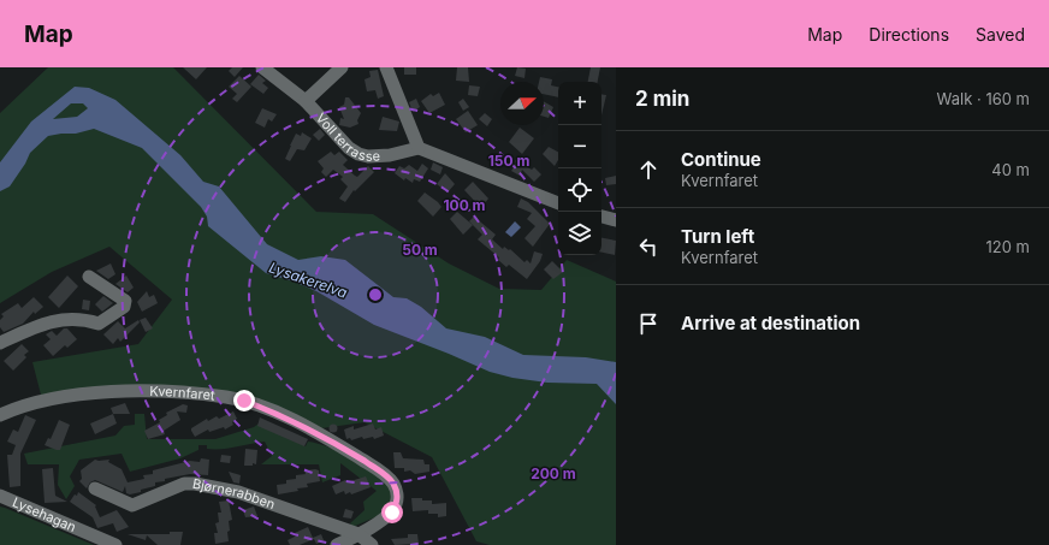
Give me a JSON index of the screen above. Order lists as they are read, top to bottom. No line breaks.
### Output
{"streets":{"street":["Voll terrasse","Kvernfaret","Bjørnerabben","Lysehagan"]},"crossings":[["Kvernfaret","Bjørnerabben"]],"water":["Lysakerelva"],"north":"right","page":{"header":"Map","nav":["Map","Directions","Saved"],"heading":["2 min","Walk · 160 m"],"map_buttons":["+","−"],"list":[["Continue","Kvernfaret","40 m"],["Turn left","Kvernfaret","120 m"],"Arrive at destination"]},"rings":["150 m","100 m","50 m","200 m"]}
